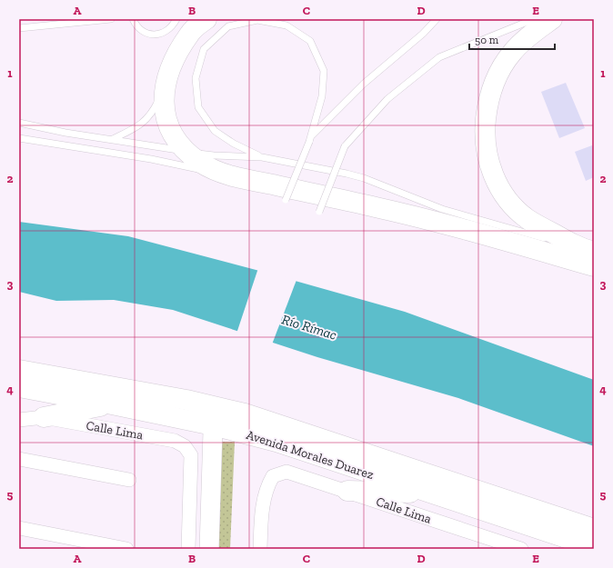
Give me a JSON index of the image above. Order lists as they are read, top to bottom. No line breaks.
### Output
{"streets":{"main road":["Avenida Morales Duarez"],"street":["Calle Lima"]},"water":["Río Rímac"],"scale_bar":"50 m","grid":{"columns":["A","B","C","D","E"],"rows":["1","2","3","4","5"]}}
